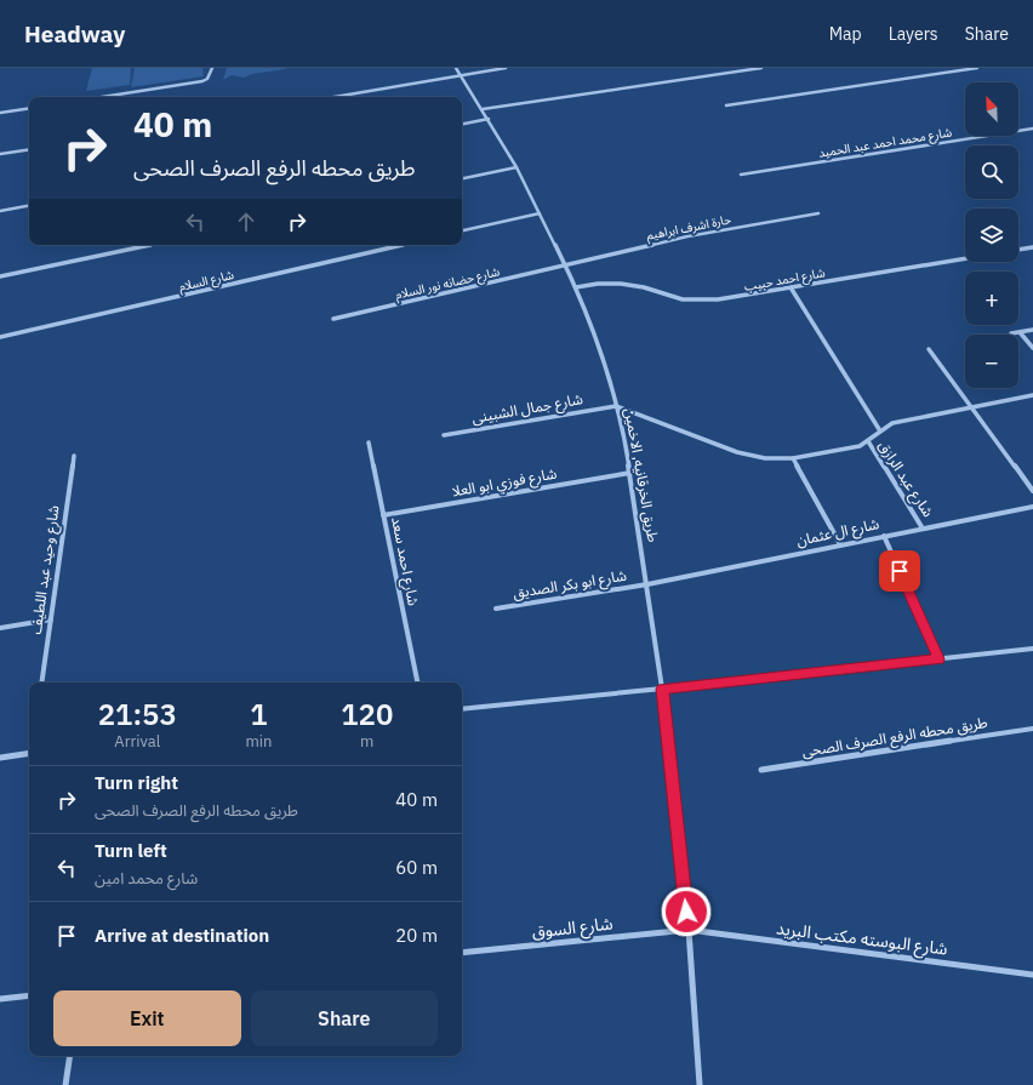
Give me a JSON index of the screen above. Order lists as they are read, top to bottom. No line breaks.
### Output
{"streets":{"street":["شارع محمد احمد عبد الحميد","حارة اشرف ابراهيم","شارع احمد حبيب","شارع السلام","شارع حضانه نور السلام","شارع جمال الشبينى","طريق الخرقانيه, الاخمين","شارع عبد الرازق","شارع فوزي ابو العلا","شارع ال عثمان","شارع احمد سعد","شارع وحيد عبد اللطيف","شارع ابو بكر الصديق","طريق محطه الرفع الصرف الصحى","شارع السوق","شارع البوسته مكتب البريد"]},"crossings":[["حارة اشرف ابراهيم","شارع حضانه نور السلام"],["حارة اشرف ابراهيم","طريق الخرقانيه, الاخمين"],["شارع احمد حبيب","طريق الخرقانيه, الاخمين"],["شارع حضانه نور السلام","طريق الخرقانيه, الاخمين"],["شارع جمال الشبينى","طريق الخرقانيه, الاخمين"],["طريق الخرقانيه, الاخمين","شارع فوزي ابو العلا"],["طريق الخرقانيه, الاخمين","شارع ال عثمان"],["طريق الخرقانيه, الاخمين","شارع ابو بكر الصديق"],["طريق الخرقانيه, الاخمين","شارع السوق"],["طريق الخرقانيه, الاخمين","شارع البوسته مكتب البريد"],["شارع عبد الرازق","شارع ال عثمان"],["شارع فوزي ابو العلا","شارع احمد سعد"],["شارع ال عثمان","شارع ابو بكر الصديق"],["شارع السوق","شارع البوسته مكتب البريد"]],"north":"top left","page":{"header":"Headway","nav":["Map","Layers","Share"],"map_buttons":["+","−"],"turn":["40 m","طريق محطه الرفع الصرف الصحى"],"eta":["21:53","Arrival","1","min","120","m"],"list":[{"name":"Turn right","note":"طريق محطه الرفع الصرف الصحى","value":"40 m"},{"name":"Turn left","note":"شارع محمد امين","value":"60 m"},{"name":"Arrive at destination","value":"20 m"}],"buttons":["Exit","Share"]}}
